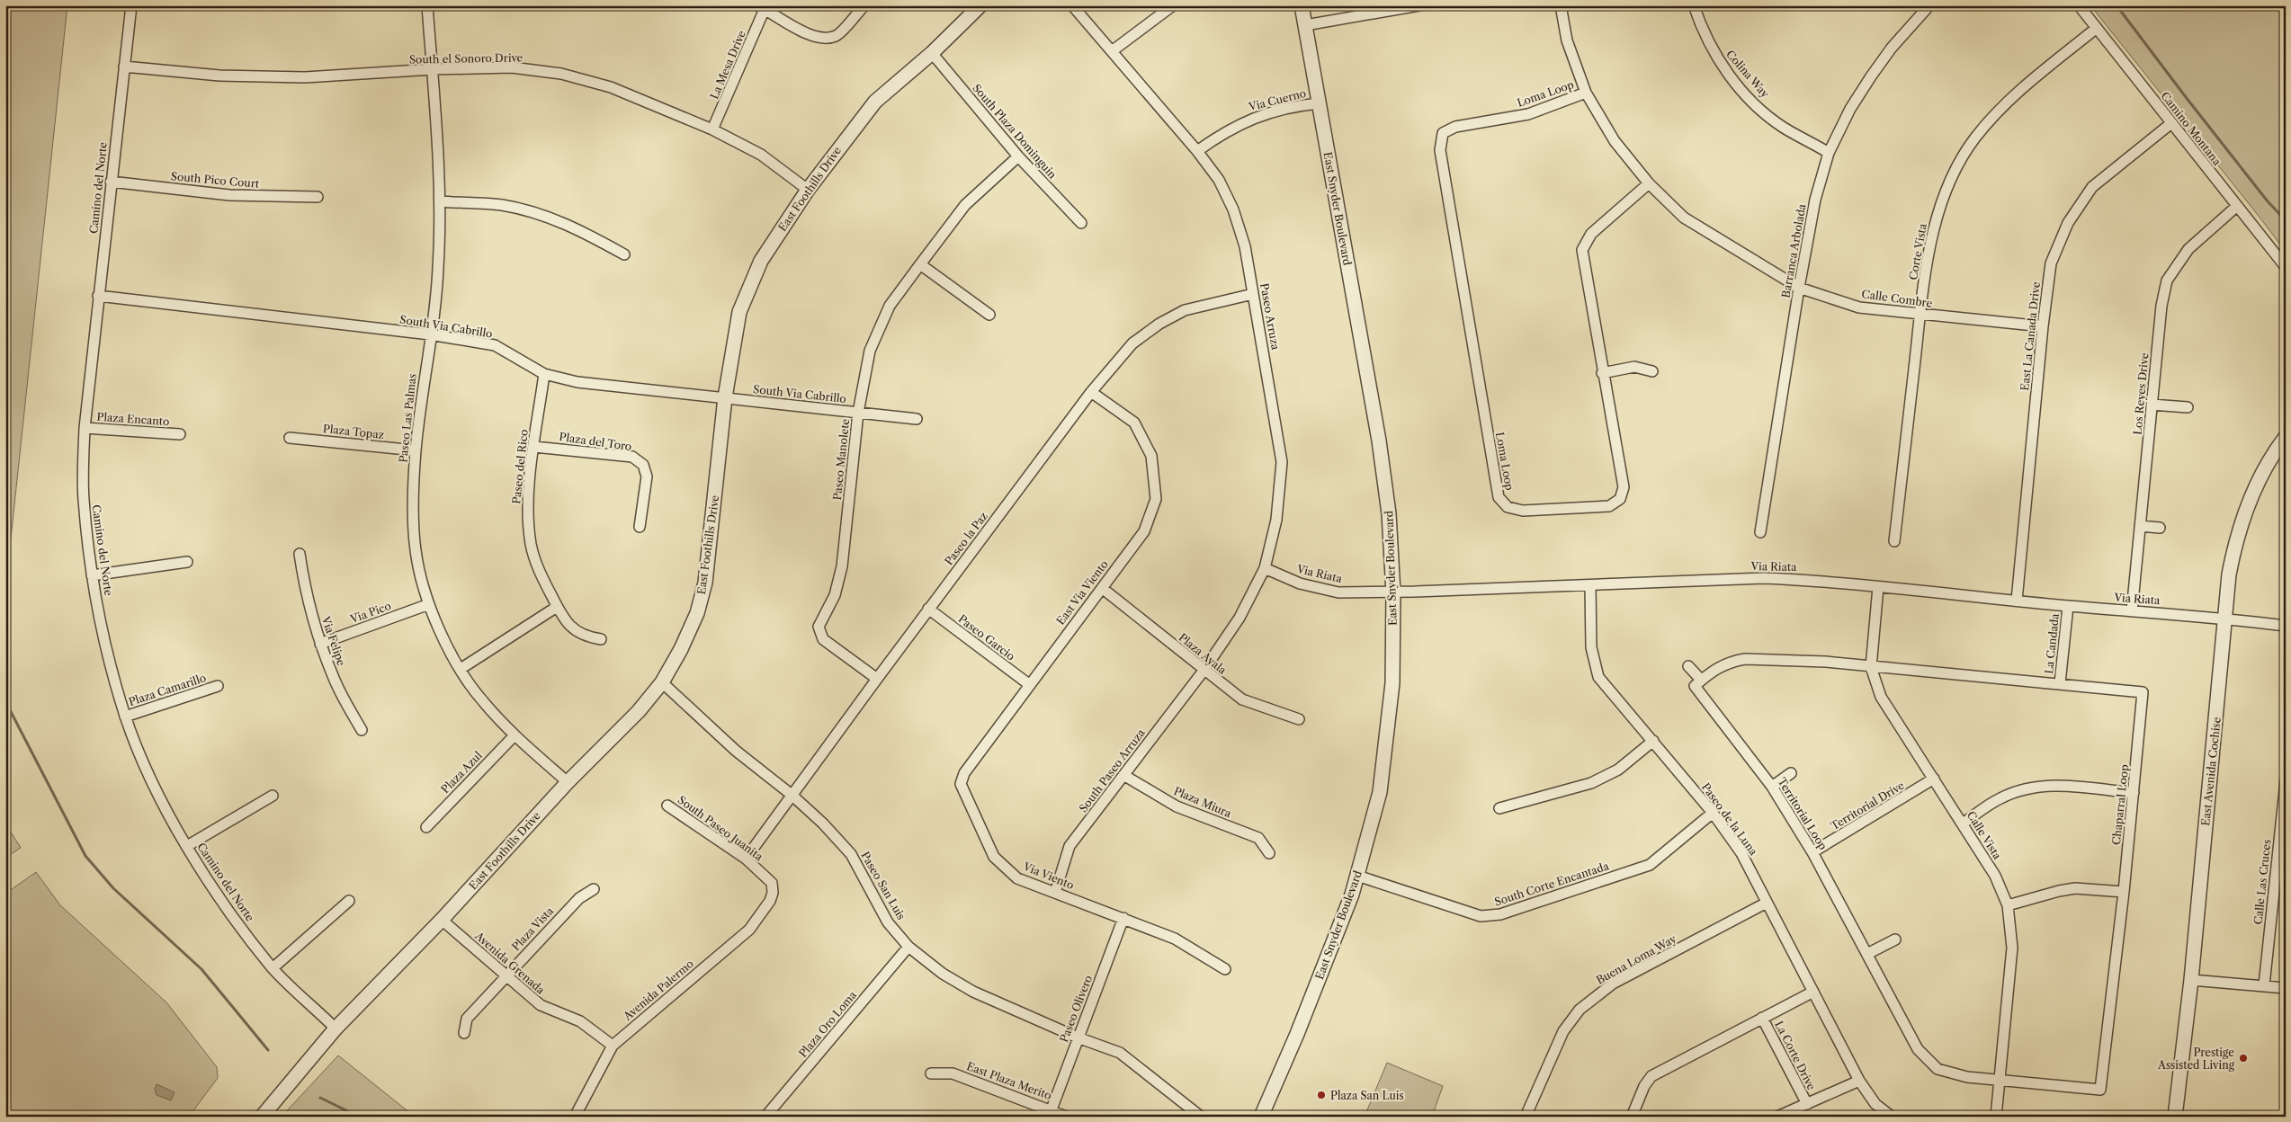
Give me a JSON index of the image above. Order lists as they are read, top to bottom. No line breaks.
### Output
{"streets":{"street":["South el Sonoro Drive","La Mesa Drive","Colina Way","Loma Loop","Via Cuerno","Camino Montana","South Plaza Dominguin","South Pico Court","Camino del Norte","East Foothills Drive","East Snyder Boulevard","Barranca Arbolada","Corte Vista","Calle Combre","Paseo Arruza","South Via Cabrillo","East La Canada Drive","Los Reyes Drive","Paseo Las Palmas","Plaza Encanto","Plaza Topaz","Plaza del Toro","Paseo Manolete","Paseo del Rico","Paseo la Paz","Via Riata","East Via Viento","Via Pico","Paseo Garcio","Via Felipe","La Candada","Plaza Ayala","Plaza Camarillo","South Paseo Arruza","East Avenida Cochise","Plaza Azul","Plaza Miura","Chaparral Loop","Territorial Drive","Territorial Loop","Paseo de la Luna","South Paseo Juanita","Calle Vista","Via Viento","Calle Las Cruces","South Corte Encantada","Paseo San Luis","Plaza Vista","Buena Loma Way","Avenida Grenada","Avenida Palermo","Paseo Olivero","Plaza Oro Loma","La Corte Drive","East Plaza Merito"]},"crossings":[["South el Sonoro Drive","La Mesa Drive"],["South el Sonoro Drive","Camino del Norte"],["South el Sonoro Drive","East Foothills Drive"],["South el Sonoro Drive","Paseo Las Palmas"],["Colina Way","Barranca Arbolada"],["Loma Loop","Calle Combre"],["Via Cuerno","East Snyder Boulevard"],["Via Cuerno","Paseo Arruza"],["Camino Montana","Corte Vista"],["Camino Montana","East La Canada Drive"],["Camino Montana","Los Reyes Drive"],["South Plaza Dominguin","East Foothills Drive"],["South Plaza Dominguin","Paseo Manolete"],["South Pico Court","Camino del Norte"],["Camino del Norte","East Foothills Drive"],["Camino del Norte","South Via Cabrillo"],["Camino del Norte","Plaza Encanto"],["Camino del Norte","Plaza Camarillo"],["East Foothills Drive","South Via Cabrillo"],["East Foothills Drive","Paseo Las Palmas"],["East Foothills Drive","Paseo San Luis"],["East Foothills Drive","Avenida Grenada"],["East Snyder Boulevard","Via Riata"],["East Snyder Boulevard","South Corte Encantada"],["Barranca Arbolada","Calle Combre"],["Corte Vista","Calle Combre"],["Calle Combre","East La Canada Drive"],["Paseo Arruza","Paseo la Paz"],["Paseo Arruza","Via Riata"],["Paseo Arruza","Plaza Ayala"],["Paseo Arruza","South Paseo Arruza"],["South Via Cabrillo","Paseo Las Palmas"],["South Via Cabrillo","Paseo Manolete"],["South Via Cabrillo","Paseo del Rico"],["East La Canada Drive","Via Riata"],["Los Reyes Drive","Via Riata"],["Paseo Las Palmas","Plaza Topaz"],["Paseo Las Palmas","Via Pico"],["Paseo Las Palmas","Plaza Azul"],["Plaza del Toro","Paseo del Rico"],["Paseo Manolete","Paseo la Paz"],["Paseo la Paz","East Via Viento"],["Paseo la Paz","Paseo Garcio"],["Paseo la Paz","South Paseo Juanita"],["Paseo la Paz","Paseo San Luis"],["Via Riata","La Candada"],["Via Riata","East Avenida Cochise"],["Via Riata","Paseo de la Luna"],["Via Riata","Calle Vista"],["East Via Viento","Paseo Garcio"],["East Via Viento","Plaza Ayala"],["East Via Viento","Via Viento"],["Via Pico","Via Felipe"],["La Candada","Chaparral Loop"],["Plaza Ayala","South Paseo Arruza"],["South Paseo Arruza","Plaza Miura"],["South Paseo Arruza","Via Viento"],["Chaparral Loop","Territorial Loop"],["Chaparral Loop","Calle Vista"],["Territorial Drive","Territorial Loop"],["Territorial Drive","Calle Vista"],["Territorial Loop","Calle Vista"],["Paseo de la Luna","South Corte Encantada"],["Paseo de la Luna","Buena Loma Way"],["South Paseo Juanita","Avenida Palermo"],["Via Viento","Paseo Olivero"],["Paseo San Luis","Paseo Olivero"],["Paseo San Luis","Plaza Oro Loma"],["Plaza Vista","Avenida Grenada"],["Avenida Grenada","Avenida Palermo"],["Paseo Olivero","East Plaza Merito"]],"places":["Prestige Assisted Living","Plaza San Luis"]}
